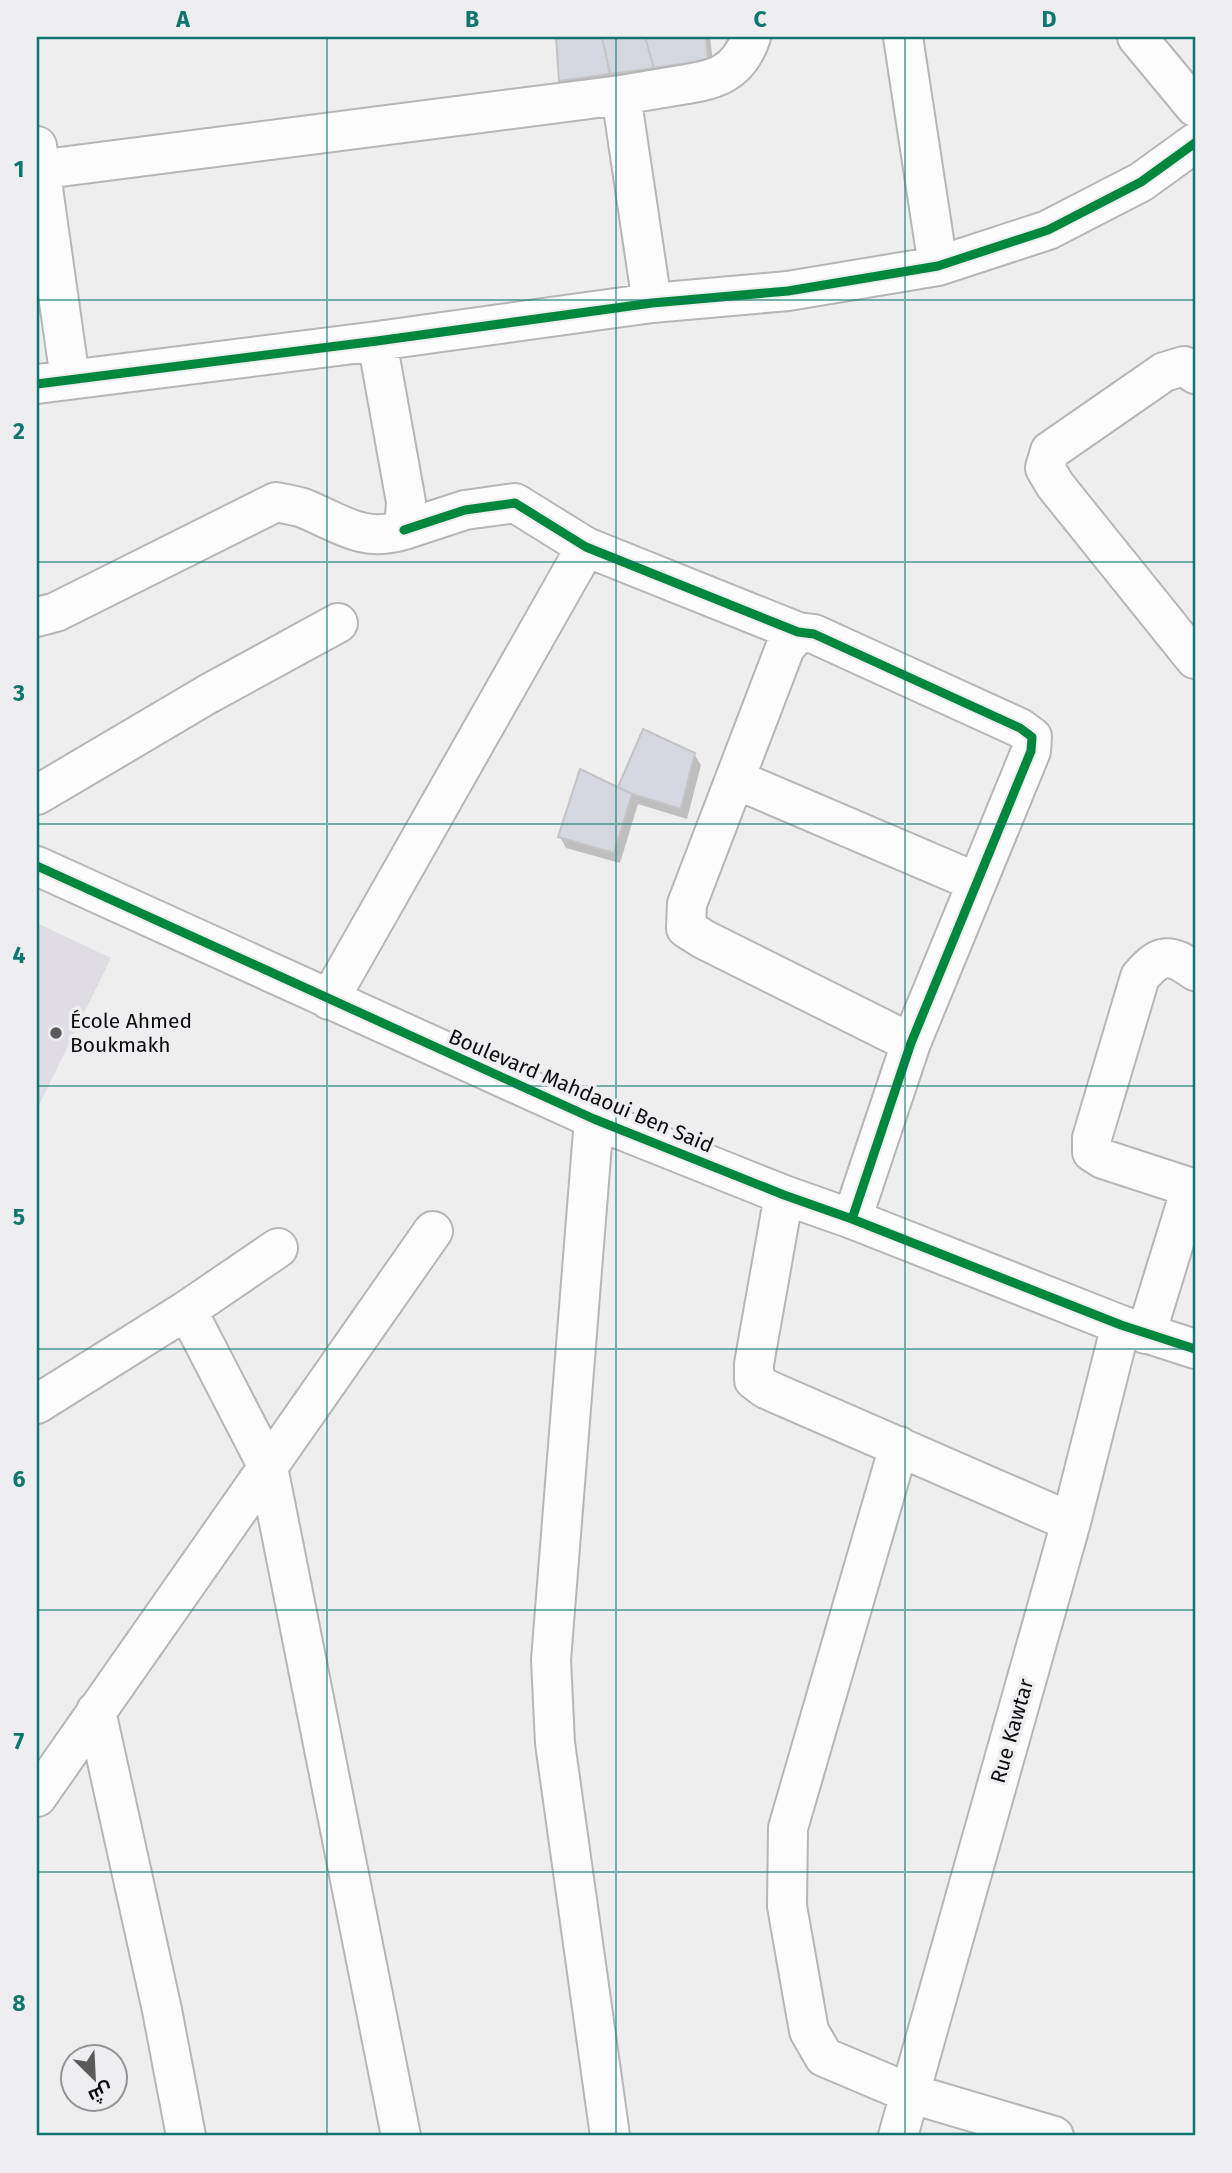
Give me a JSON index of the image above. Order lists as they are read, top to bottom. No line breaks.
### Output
{"streets":{"street":["Boulevard Mahdaoui Ben Said","Rue Kawtar"]},"crossings":[["Boulevard Mahdaoui Ben Said","Rue Kawtar"]],"places":["École Ahmed Boukmakh"],"north":"bottom right","grid":{"columns":["A","B","C","D"],"rows":["1","2","3","4","5","6","7","8"]}}
